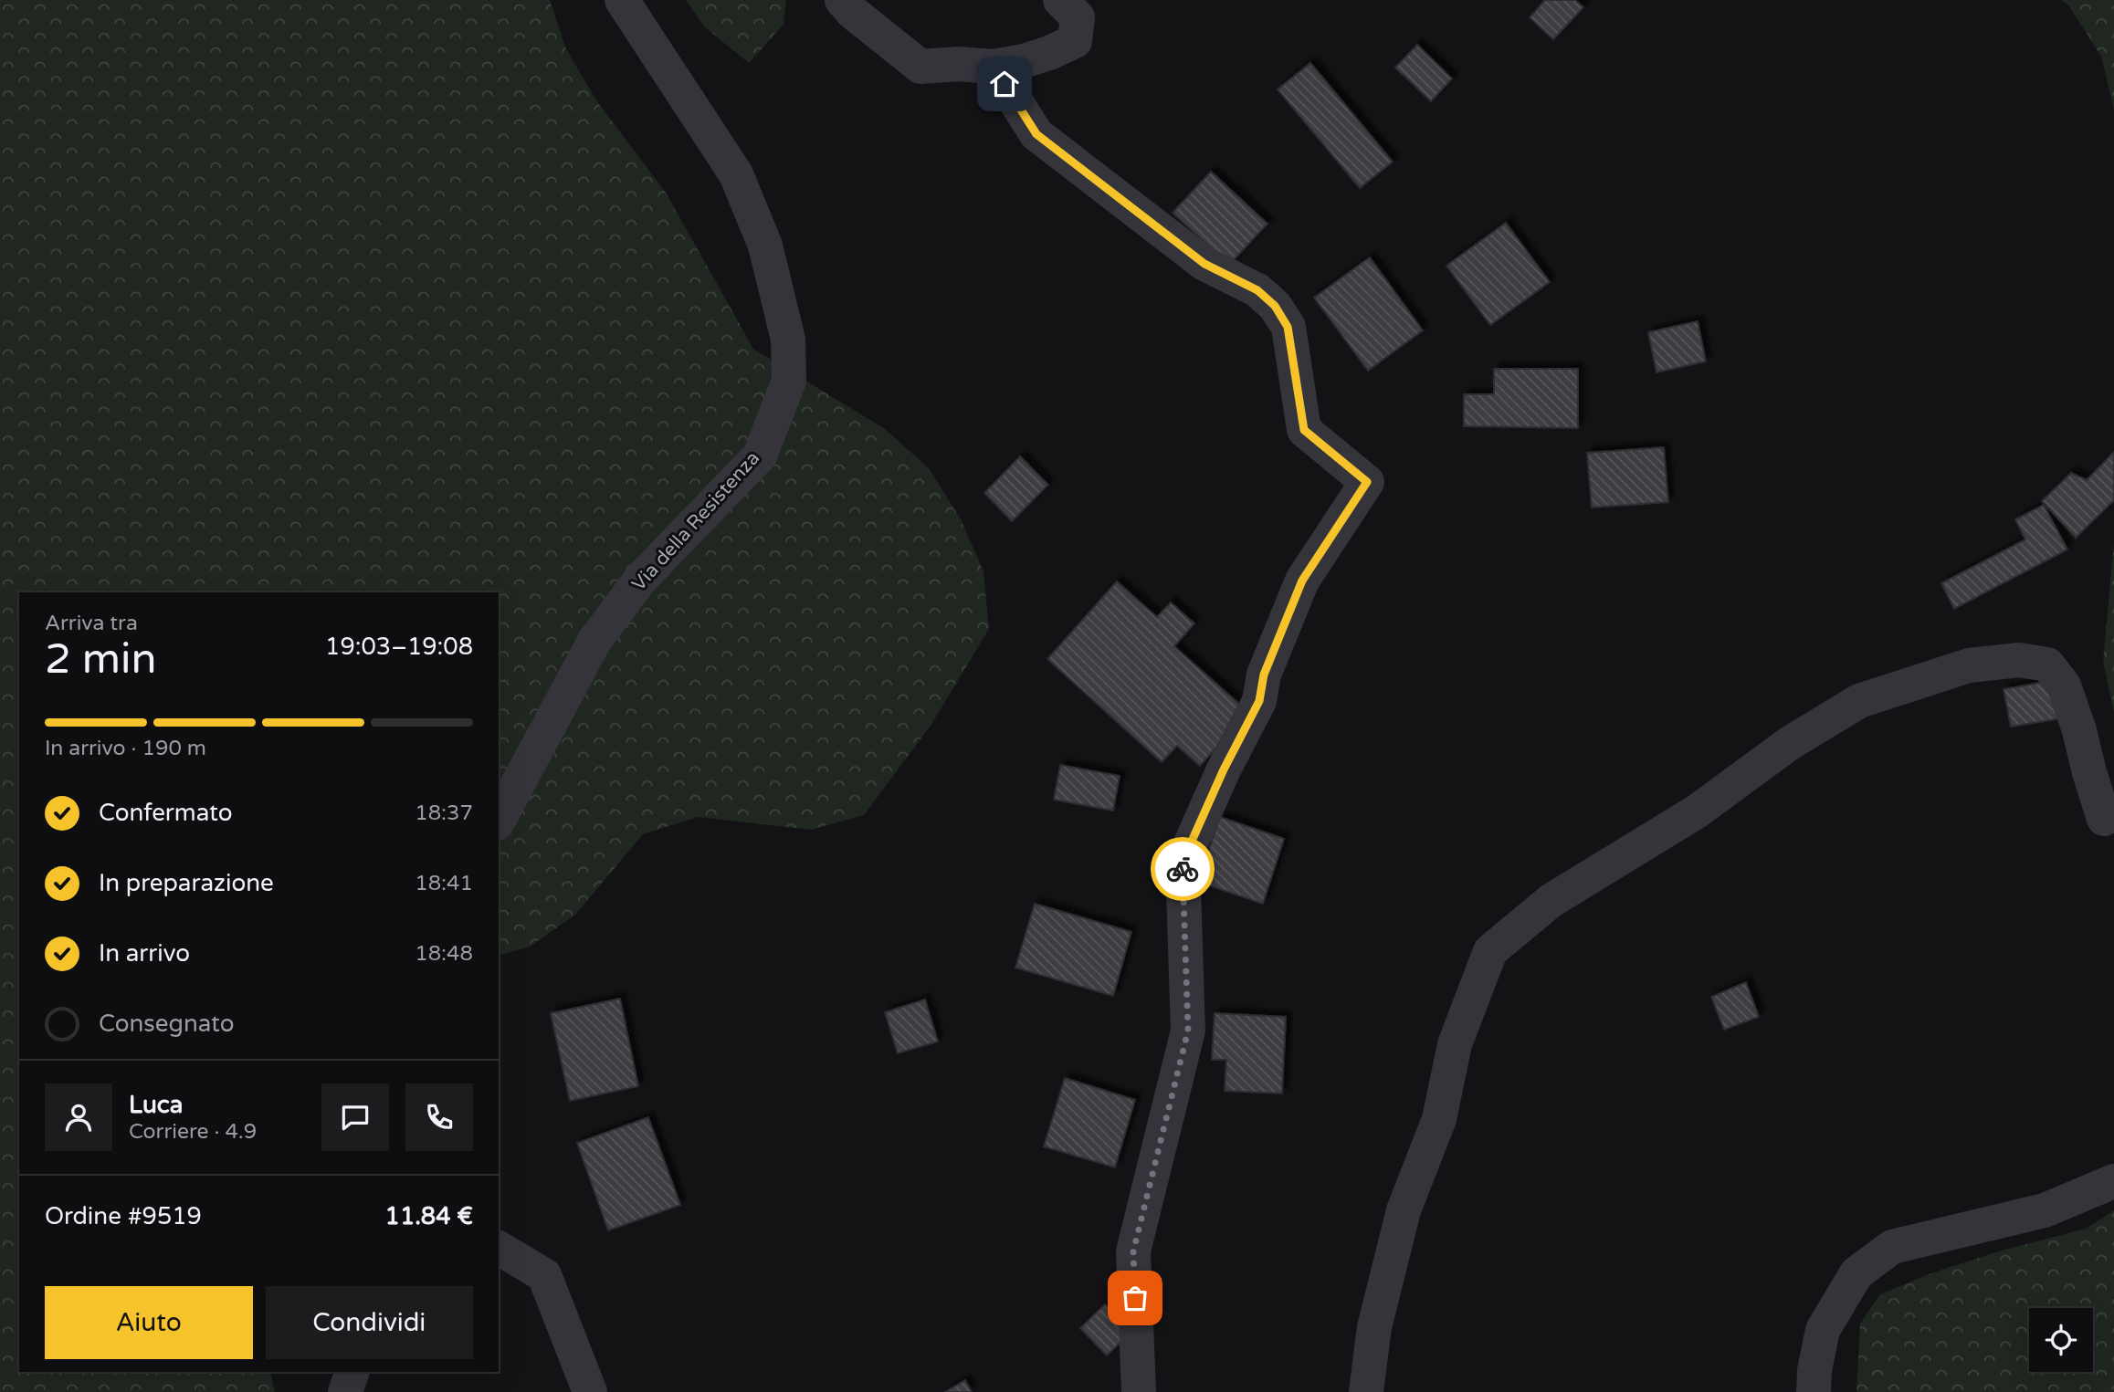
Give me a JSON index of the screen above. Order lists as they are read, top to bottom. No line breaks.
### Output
{"streets":{"street":["Via della Resistenza"]},"page":{"heading":["2 min","Arriva tra","19:03–19:08"],"panel":["Luca","Corriere · 4.9","Ordine #9519","11.84 €"],"bar":"In arrivo · 190 m","list":[["Confermato","18:37"],["In preparazione","18:41"],["In arrivo","18:48"],"Consegnato"],"buttons":["Aiuto","Condividi"]}}
